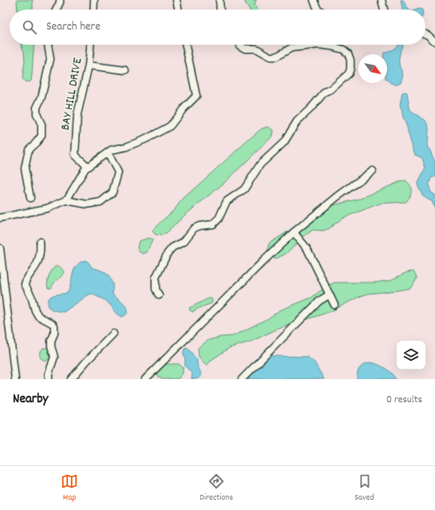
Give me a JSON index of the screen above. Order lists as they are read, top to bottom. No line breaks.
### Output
{"streets":{"street":["BAY HILL DRIVE"]},"north":"bottom right","page":{"search":"Search here","heading":["Nearby","0 results"],"nav":["Map","Directions","Saved"]}}
